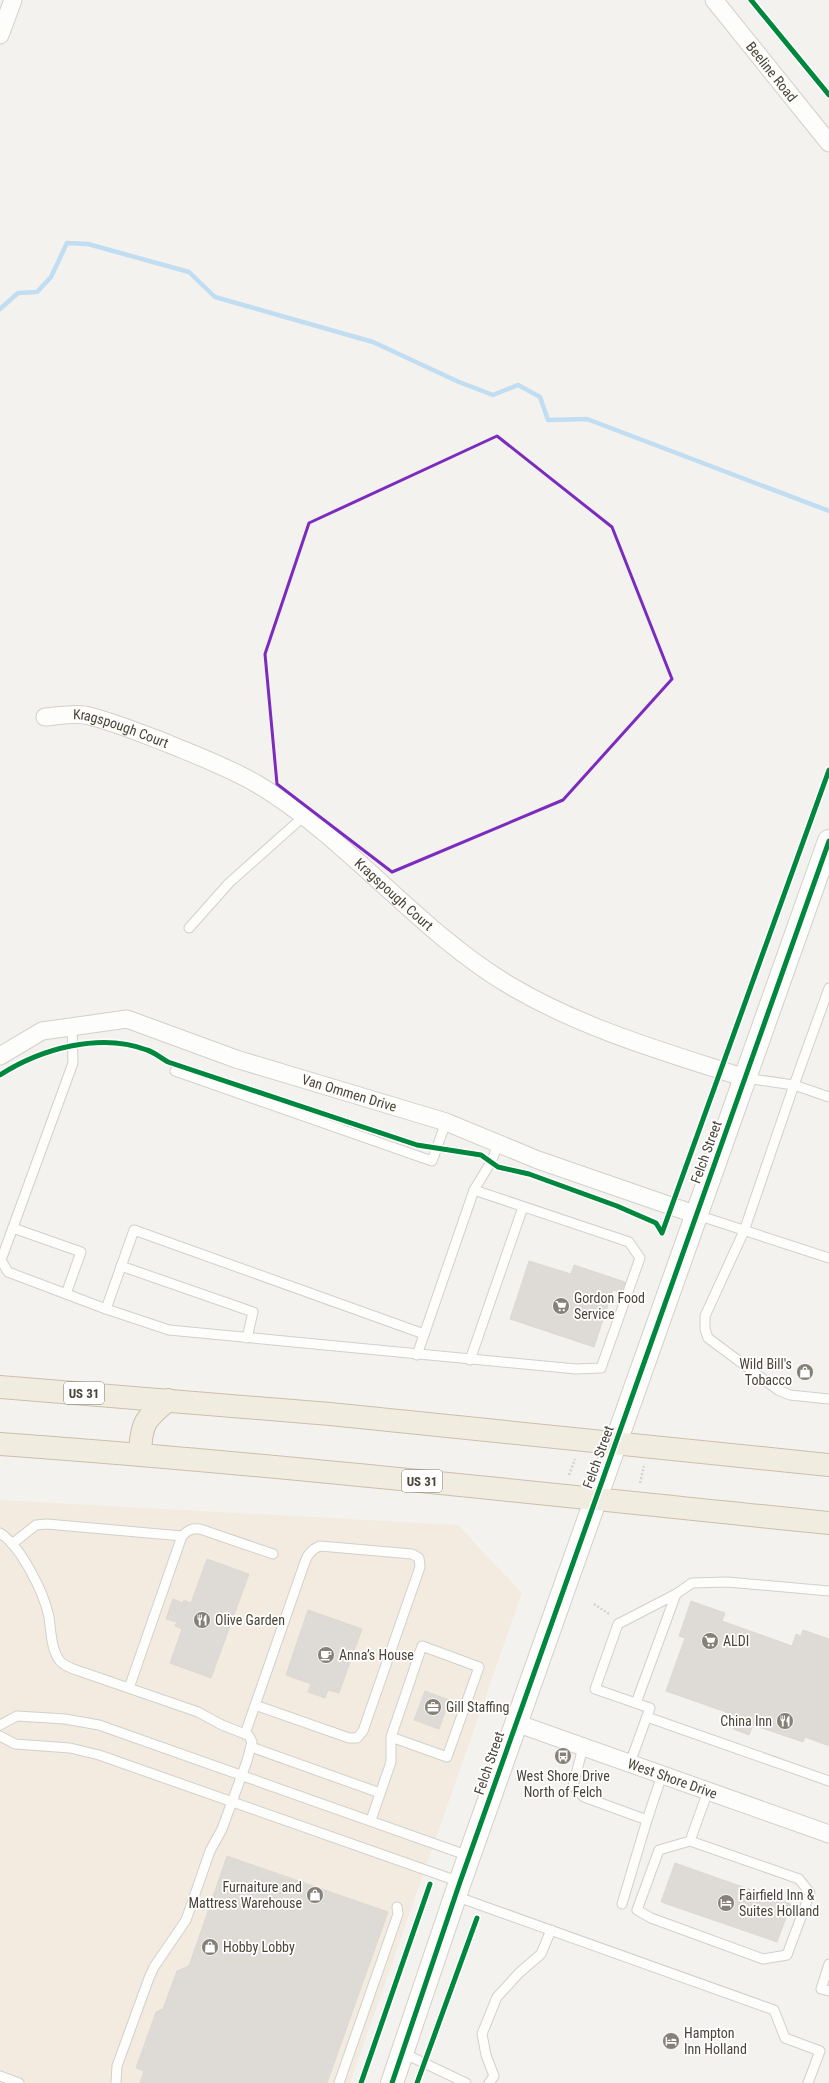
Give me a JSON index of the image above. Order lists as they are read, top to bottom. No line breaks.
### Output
{"streets":{"highway":["US 31"],"street":["Beeline Road","Kragspough Court","Van Ommen Drive","Felch Street","West Shore Drive"]},"crossings":[["Kragspough Court","Felch Street"],["Van Ommen Drive","Felch Street"],["Felch Street","US 31"],["Felch Street","West Shore Drive"]],"places":{"supermarket":["Gordon Food Service","ALDI"],"shop":["Wild Bill's Tobacco","Furnaiture and Mattress Warehouse","Hobby Lobby"],"restaurant":["Olive Garden","China Inn"],"cafe":["Anna’s House"],"office":["Gill Staffing"],"bus stop":["West Shore Drive North of Felch"],"hotel":["Fairfield Inn & Suites Holland","Hampton Inn Holland"]}}
